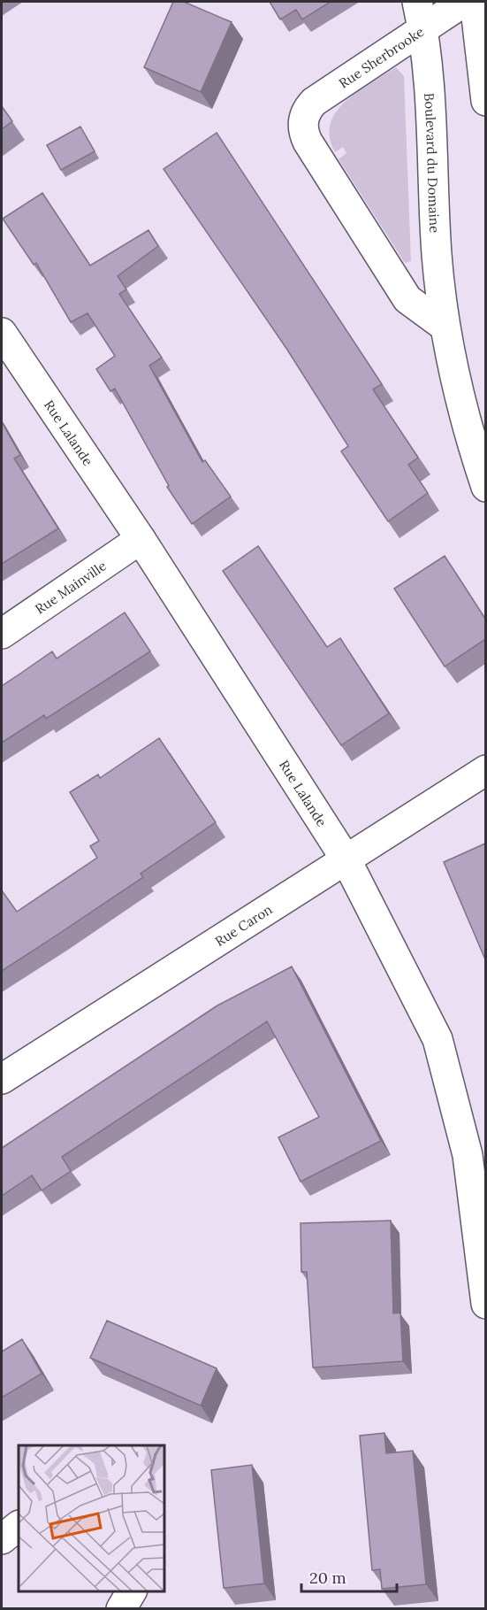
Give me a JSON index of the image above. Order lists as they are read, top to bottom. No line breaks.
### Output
{"streets":{"street":["Rue Sherbrooke","Boulevard du Domaine","Rue Lalande","Rue Mainville","Rue Caron"]},"crossings":[["Rue Sherbrooke","Boulevard du Domaine"],["Rue Lalande","Rue Mainville"],["Rue Lalande","Rue Caron"]],"scale_bar":"20 m"}
